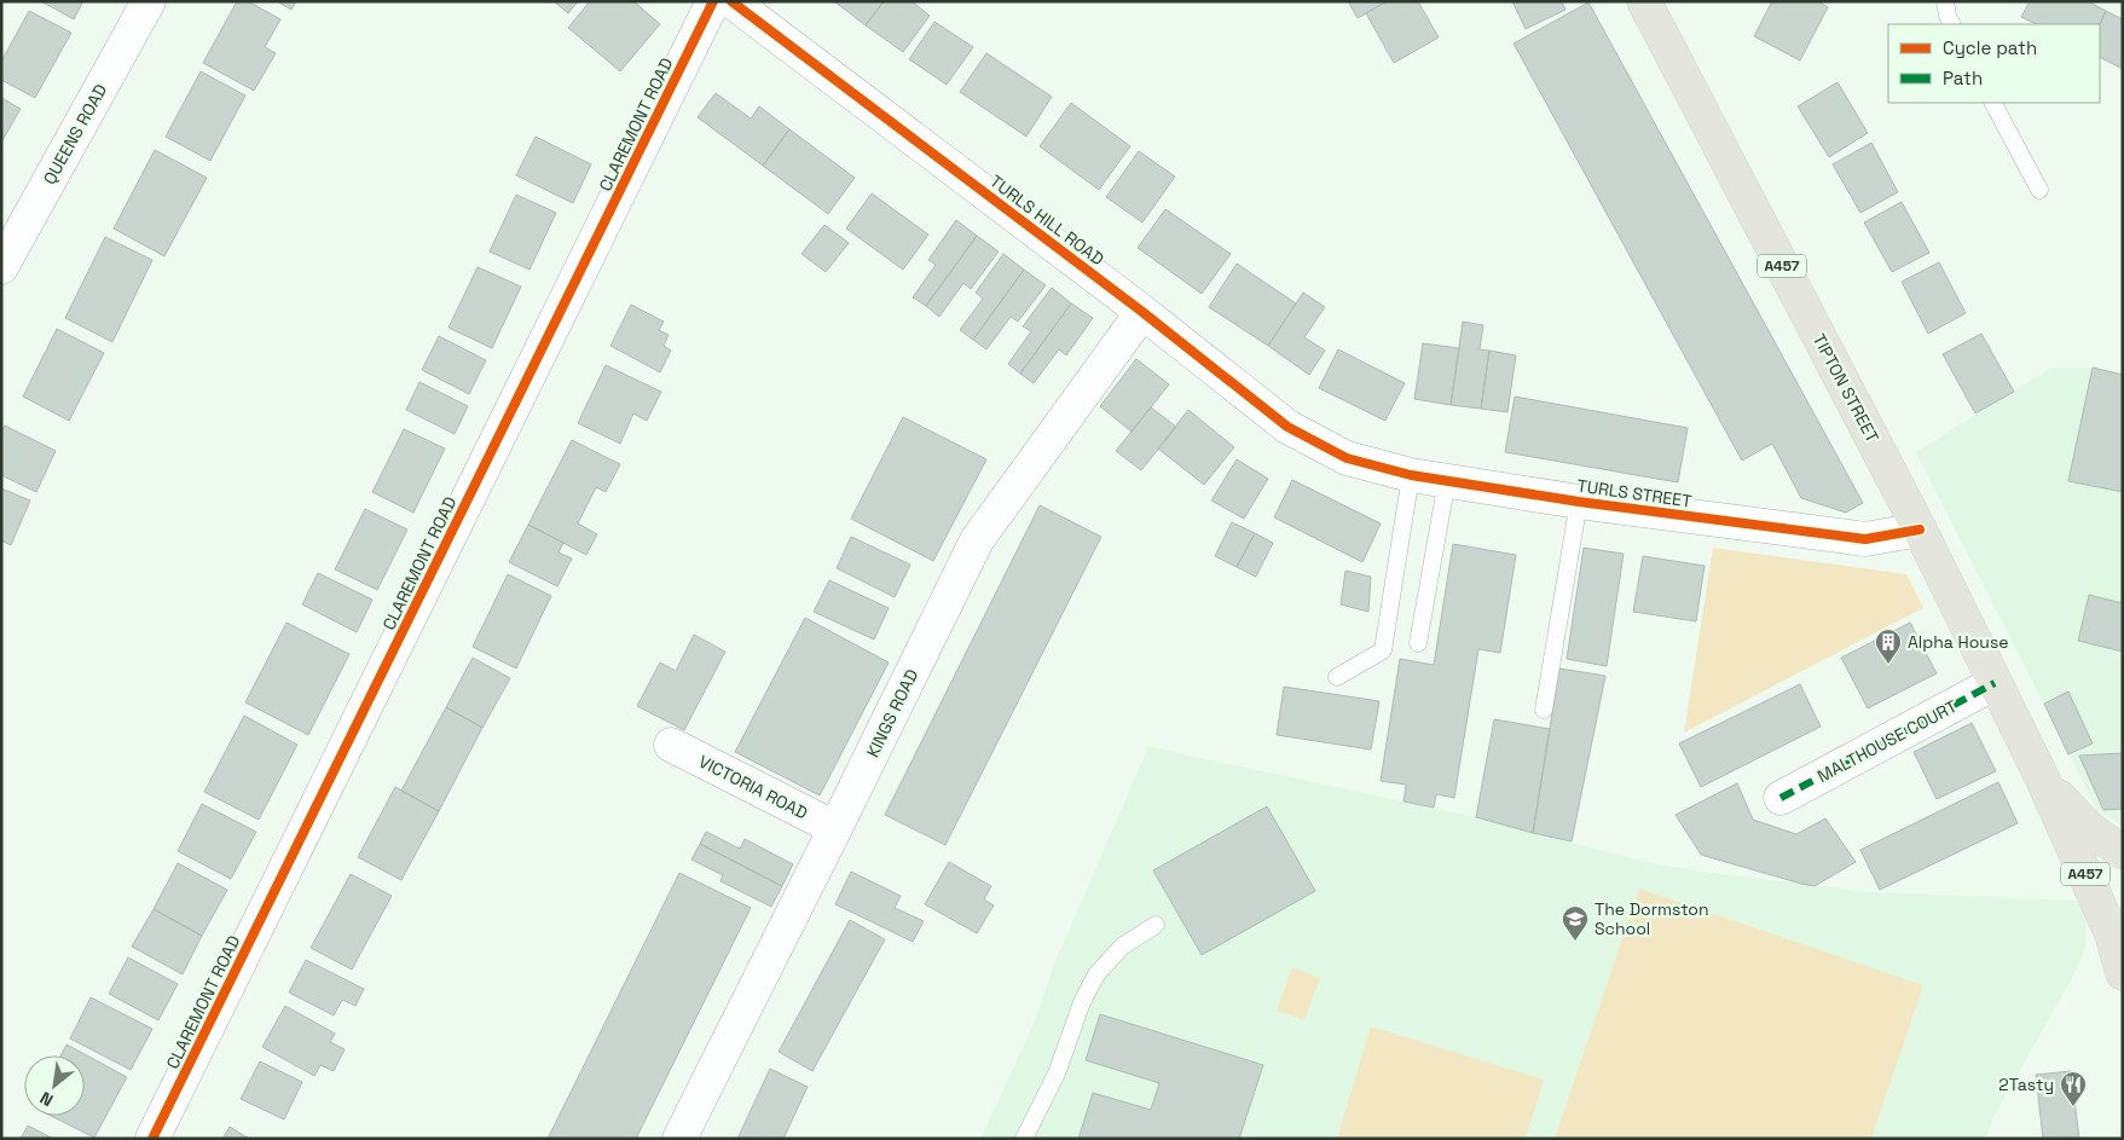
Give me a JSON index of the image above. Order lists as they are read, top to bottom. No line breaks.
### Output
{"streets":{"main road":["A457","TIPTON STREET"],"street":["CLAREMONT ROAD","QUEENS ROAD","TURLS HILL ROAD","TURLS STREET","KINGS ROAD","MALTHOUSE COURT","VICTORIA ROAD"]},"crossings":[["TURLS HILL ROAD","TURLS STREET"],["TURLS HILL ROAD","KINGS ROAD"],["TIPTON STREET","TURLS STREET"],["TIPTON STREET","MALTHOUSE COURT"],["KINGS ROAD","VICTORIA ROAD"]],"places":{"building":["Alpha House"],"school or university":["The Dormston School"],"restaurant":["2Tasty"]},"legend":["Cycle path","Path"],"north":"bottom left"}
